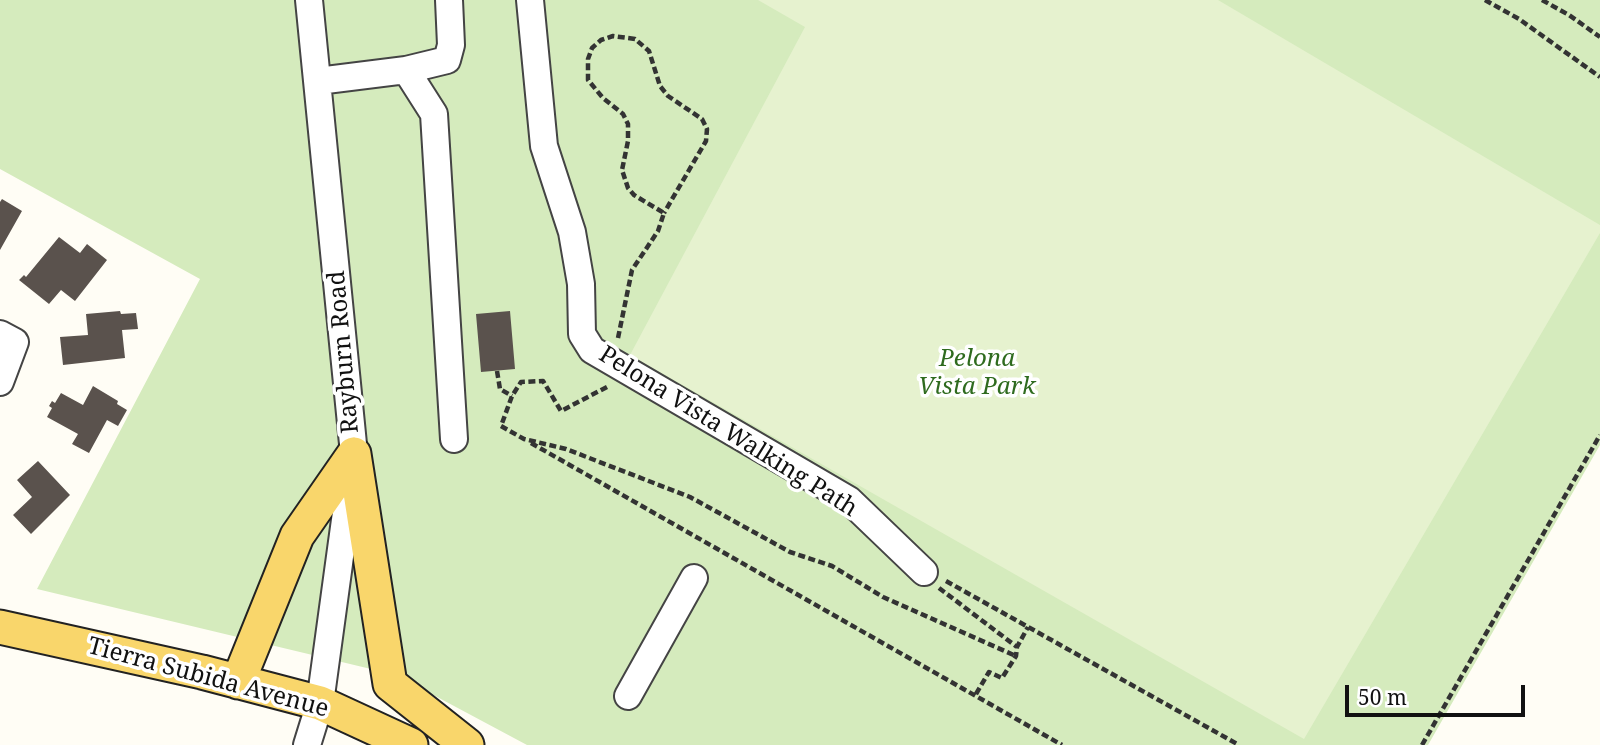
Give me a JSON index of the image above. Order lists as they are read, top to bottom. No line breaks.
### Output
{"streets":{"main road":["Tierra Subida Avenue"],"street":["Rayburn Road","Pelona Vista Walking Path"]},"crossings":[["Rayburn Road","Tierra Subida Avenue"]],"parks":["Pelona Vista Park"],"scale_bar":"50 m"}
